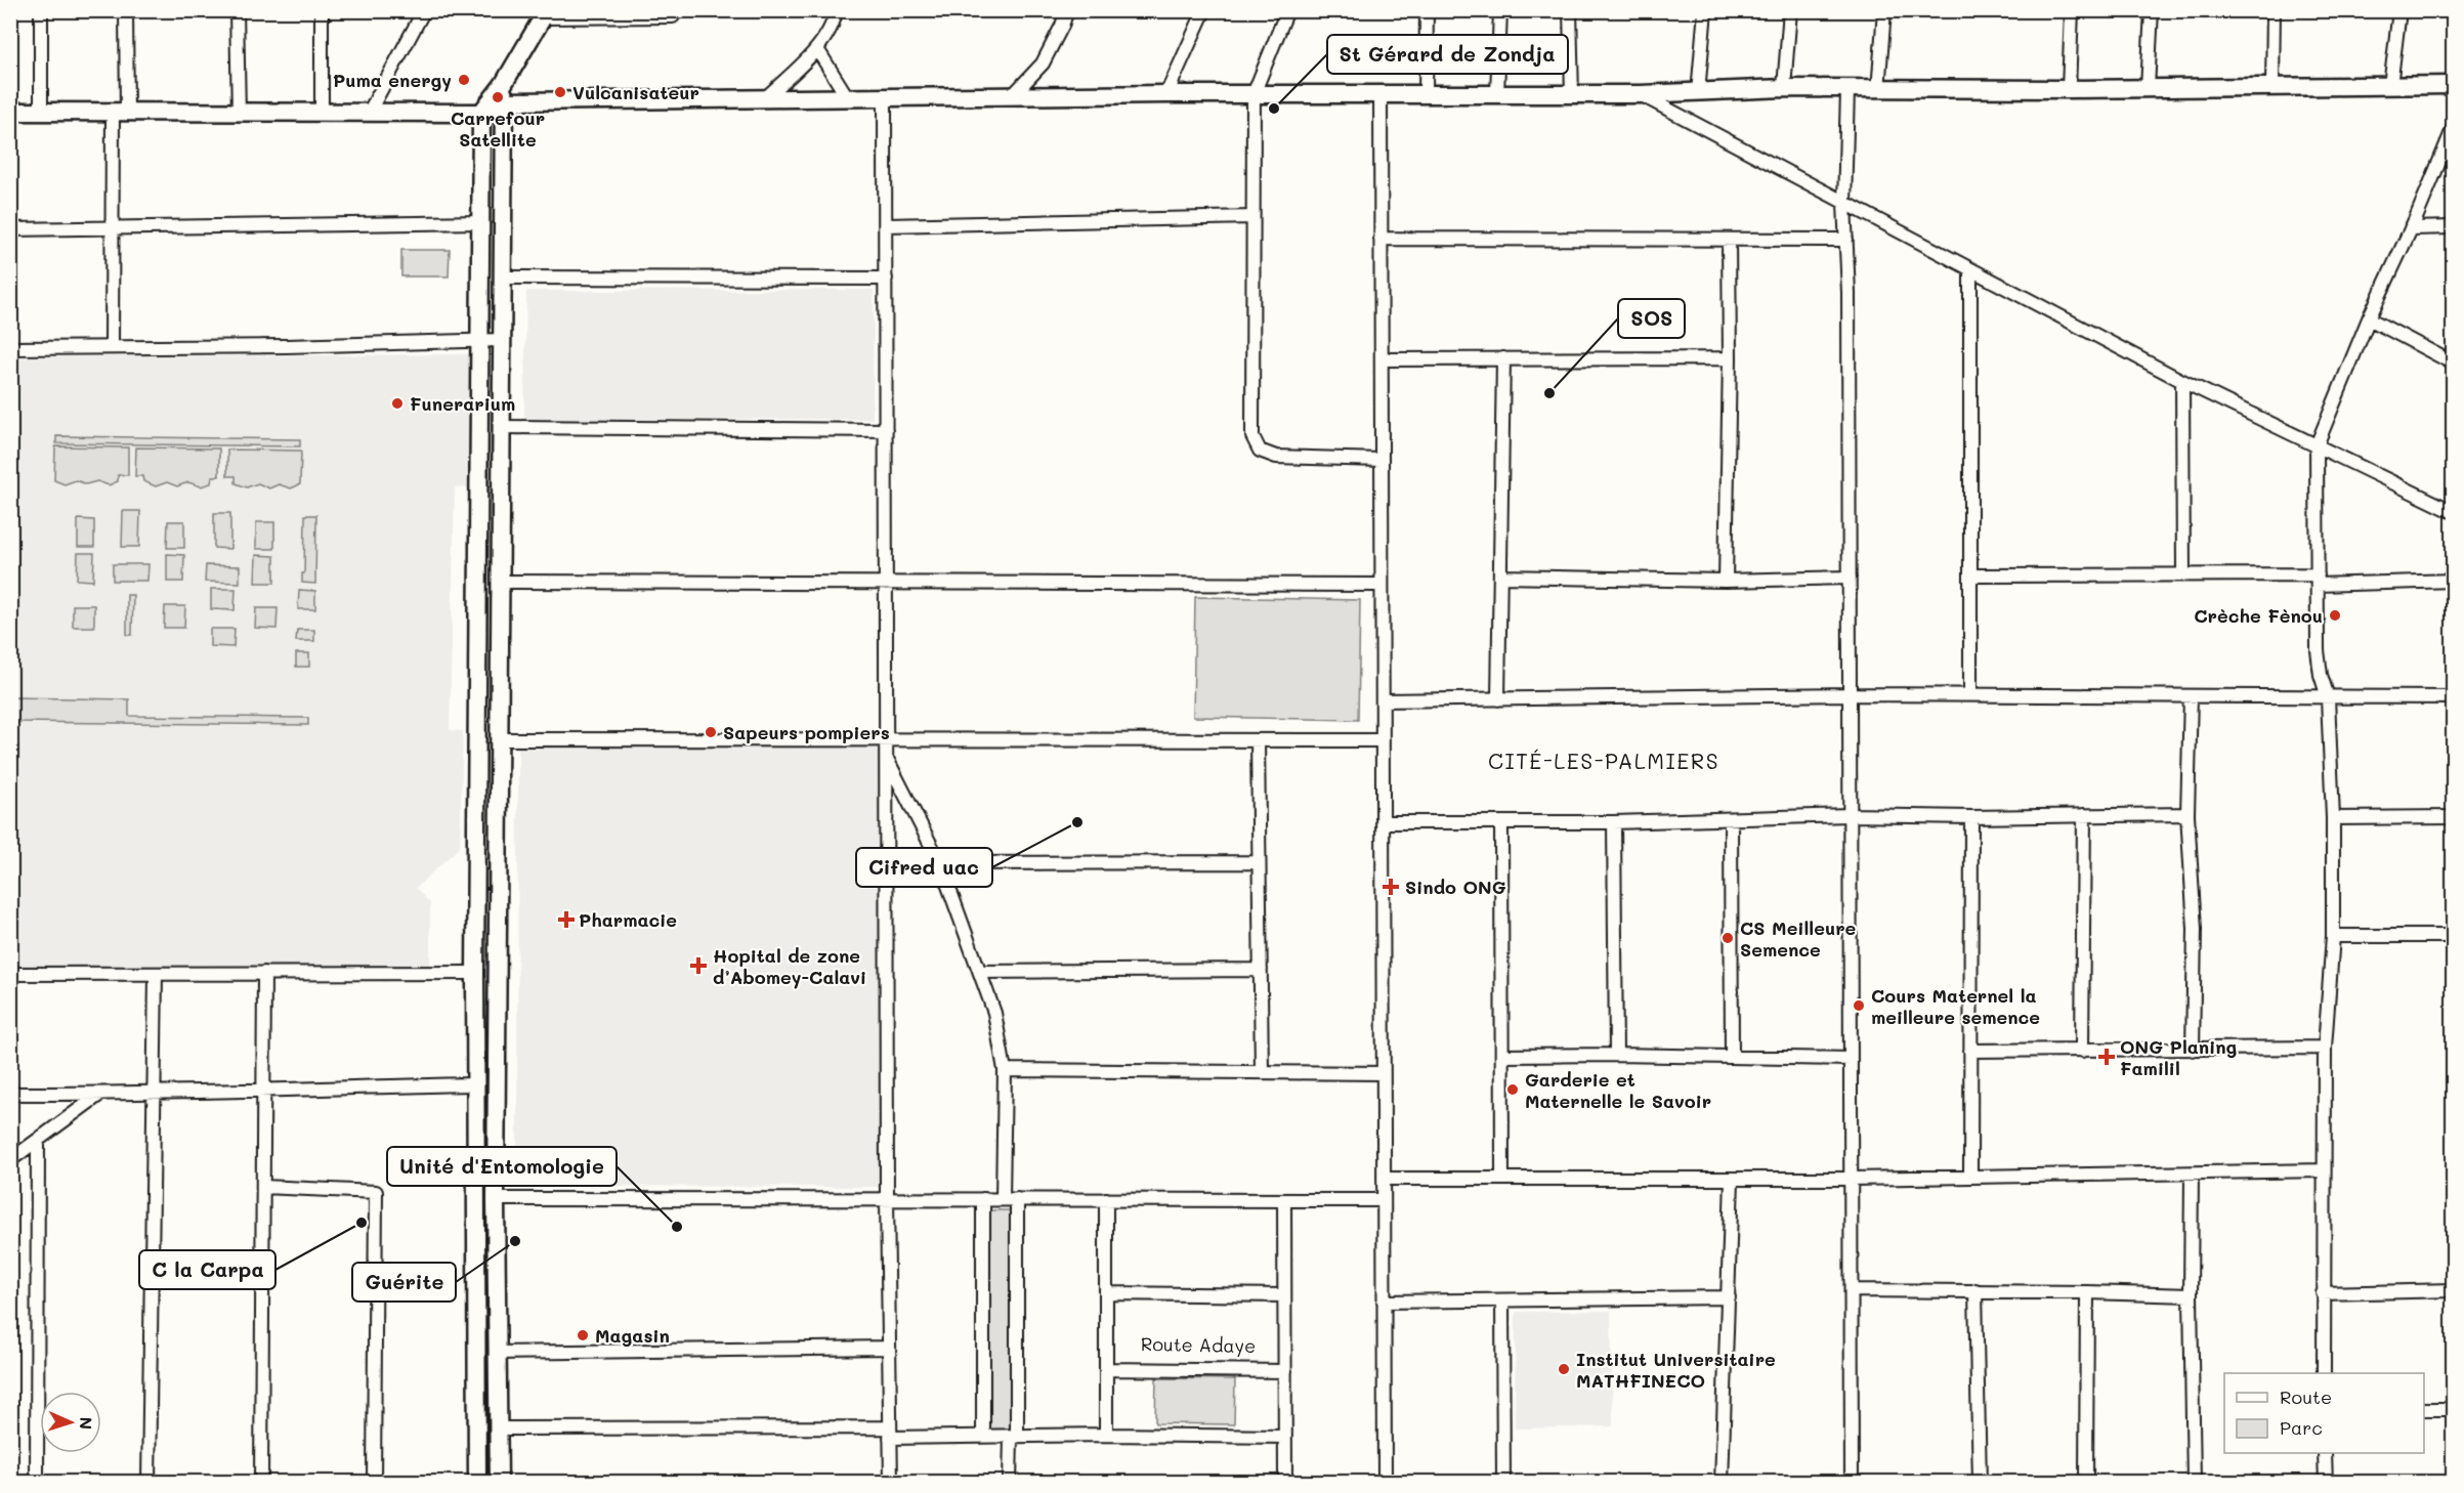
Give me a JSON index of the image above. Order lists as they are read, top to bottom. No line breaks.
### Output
{"districts":["CITÉ-LES-PALMIERS"],"places":{"other":["Puma energy","Vulcanisateur","Carrefour Satellite","St Gérard de Zondja","SOS","Funerarium","Crèche Fènou","Sapeurs pompiers","Cifred uac","CS Meilleure Semence","Cours Maternel la meilleure semence","Garderie et Maternelle le Savoir","C la Carpa","Unité d'Entomologie","Guérite","Magasin","Institut Universitaire MATHFINECO"],"health":["Sindo ONG","Pharmacie","Hopital de zone d’Abomey-Calavi","ONG Planing Familil"]},"legend":["Route","Parc"],"north":"right"}
